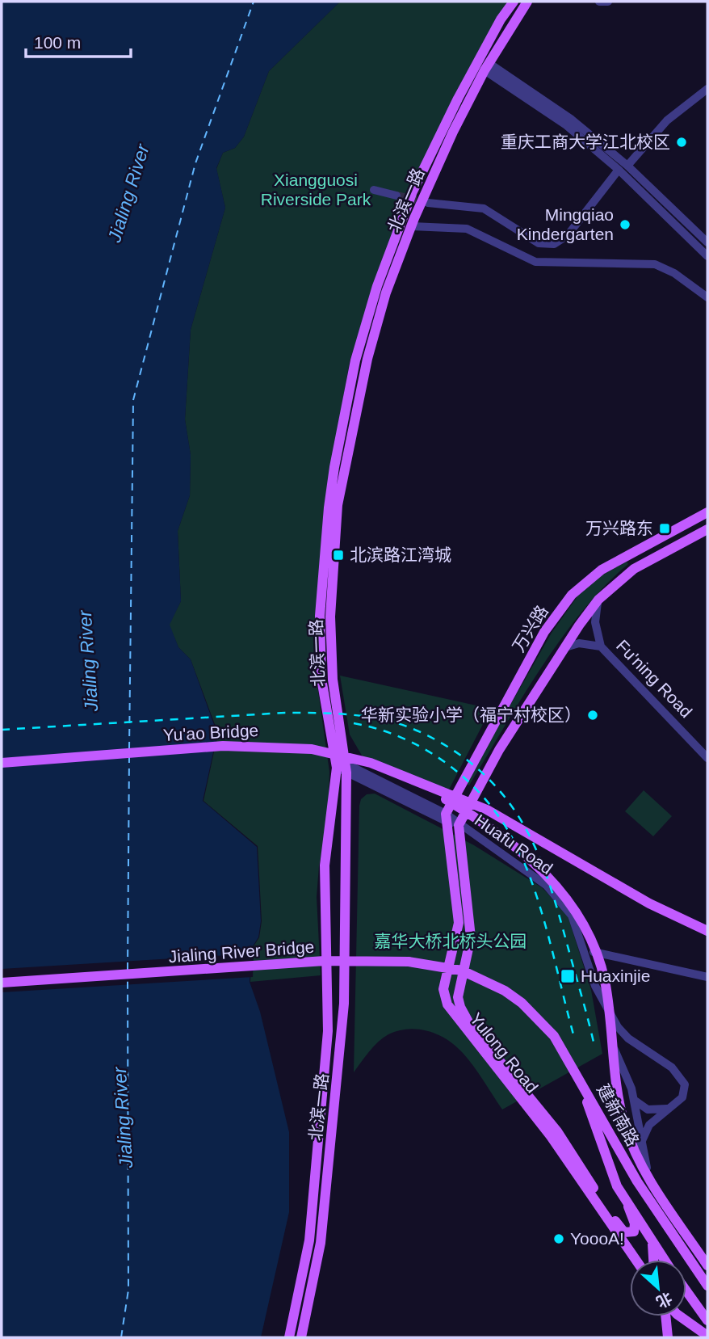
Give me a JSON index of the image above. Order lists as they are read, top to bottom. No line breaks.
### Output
{"streets":{"main road":["北滨一路","万兴路","Yu'ao Bridge","Jialing River Bridge","Yulong Road","建新南路"],"street":["Fu'ning Road","Huafu Road"]},"crossings":[["北滨一路","Huafu Road"],["万兴路","Huafu Road"],["万兴路","Yulong Road"],["Huafu Road","Yulong Road"],["Huafu Road","建新南路"],["Jialing River Bridge","建新南路"]],"water":["Jialing River"],"parks":["Xiangguosi Riverside Park","嘉华大桥北桥头公园"],"places":{"other":["重庆工商大学江北校区","Mingqiao Kindergarten","华新实验小学（福宁村校区）","YoooA!"],"transit":["万兴路东","北滨路江湾城","Huaxinjie"]},"scale_bar":"100 m","north":"bottom right"}
